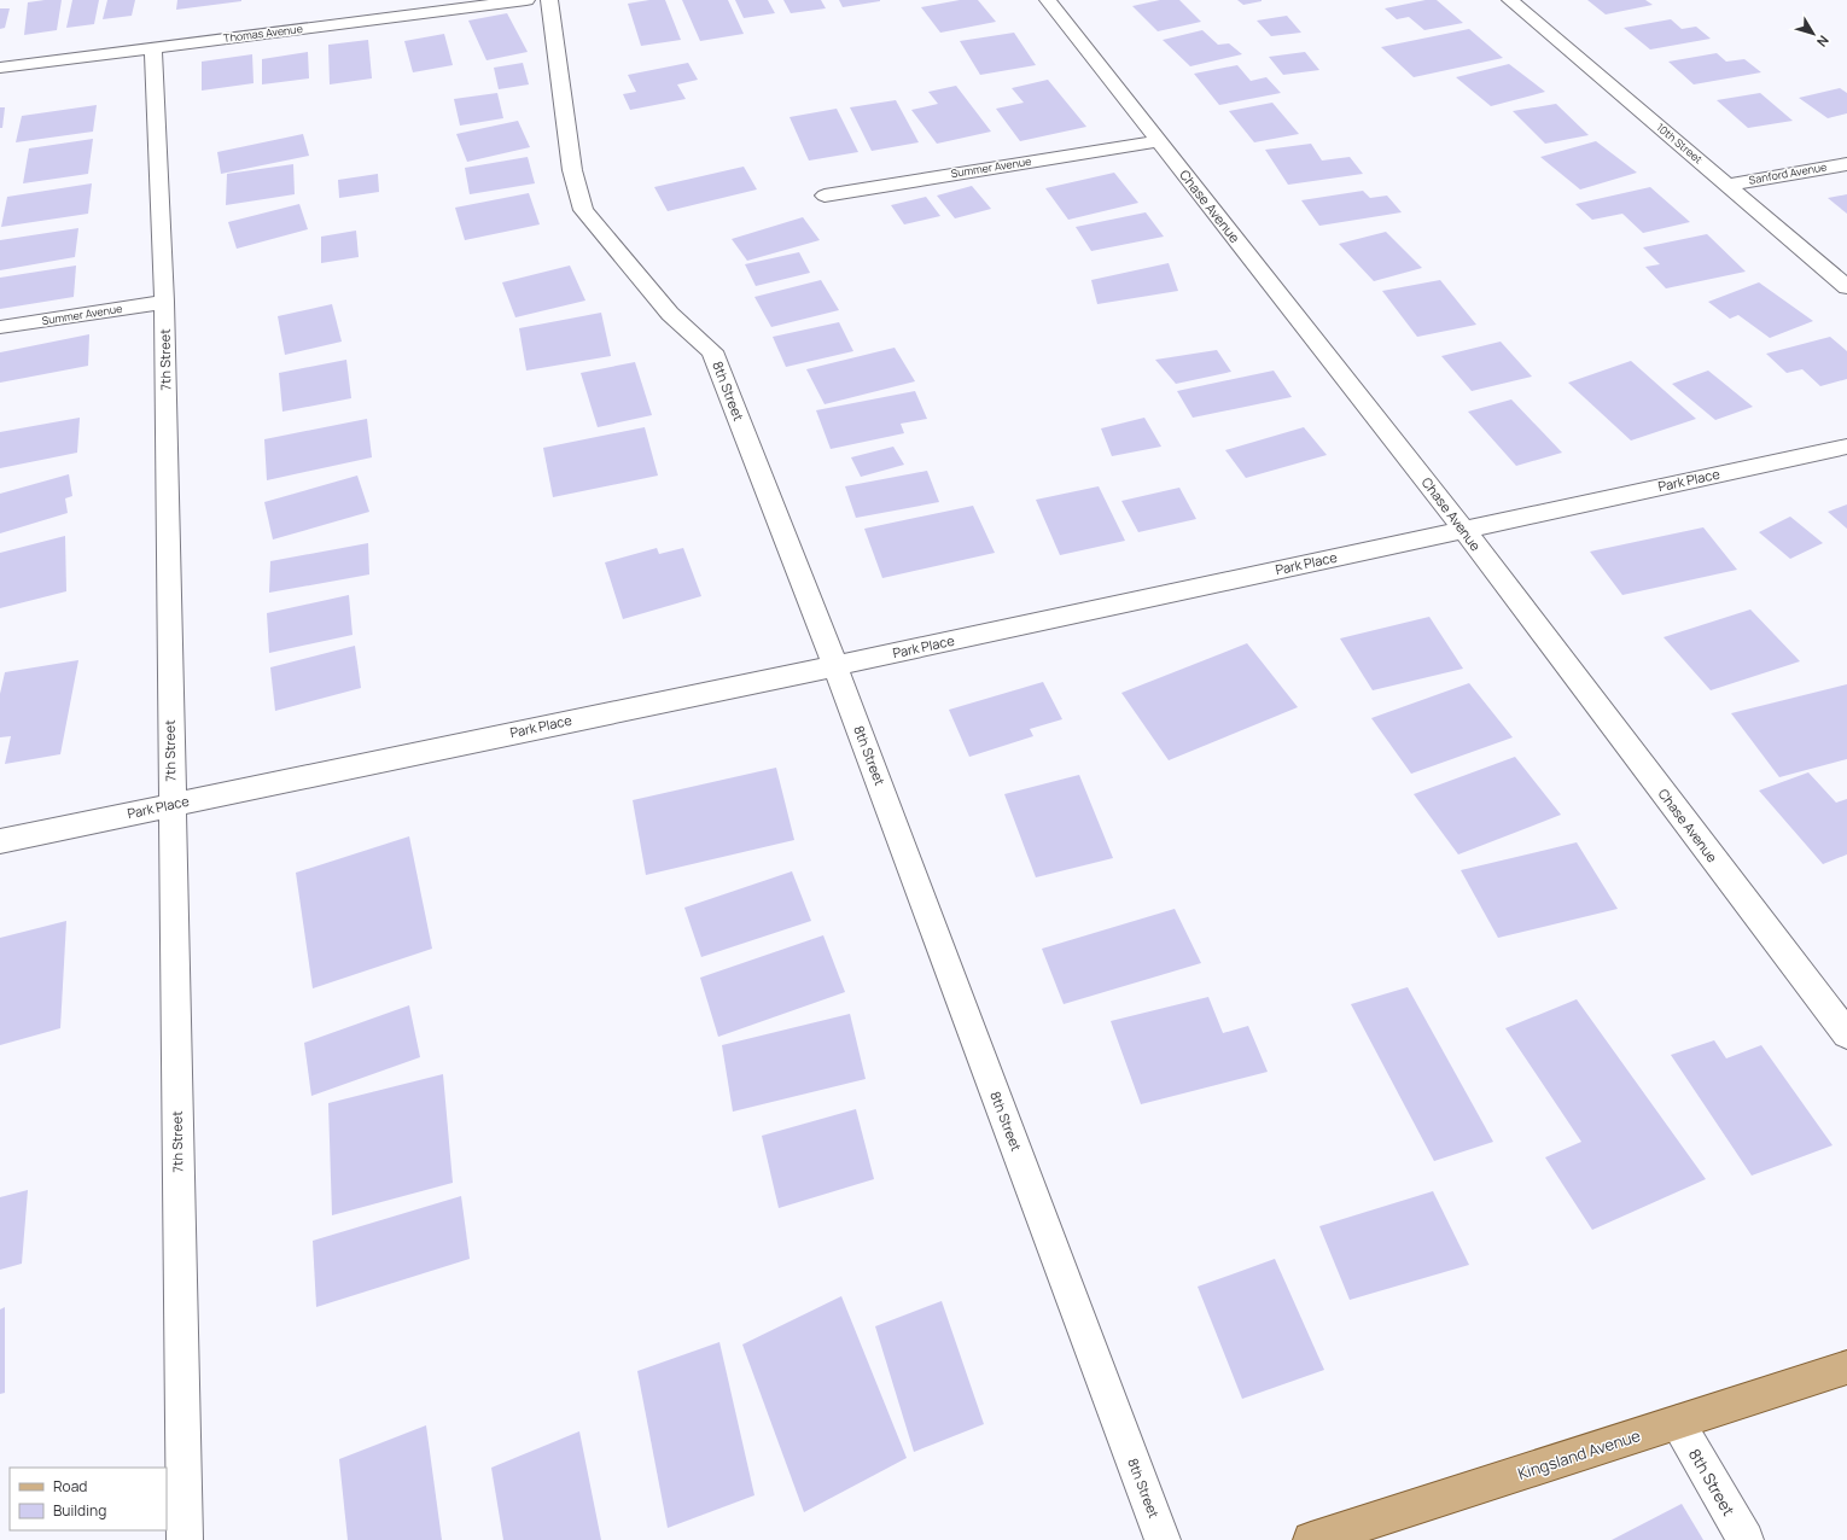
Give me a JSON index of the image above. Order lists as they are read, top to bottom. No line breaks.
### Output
{"streets":{"main road":["Kingsland Avenue"],"street":["Thomas Avenue","10th Street","Summer Avenue","Sanford Avenue","Chase Avenue","7th Street","8th Street","Park Place"]},"crossings":[["Thomas Avenue","7th Street"],["10th Street","Sanford Avenue"],["Summer Avenue","Chase Avenue"],["Summer Avenue","7th Street"],["Chase Avenue","Park Place"],["7th Street","Park Place"],["8th Street","Park Place"],["8th Street","Kingsland Avenue"]],"legend":["Road","Building"],"north":"bottom right"}
